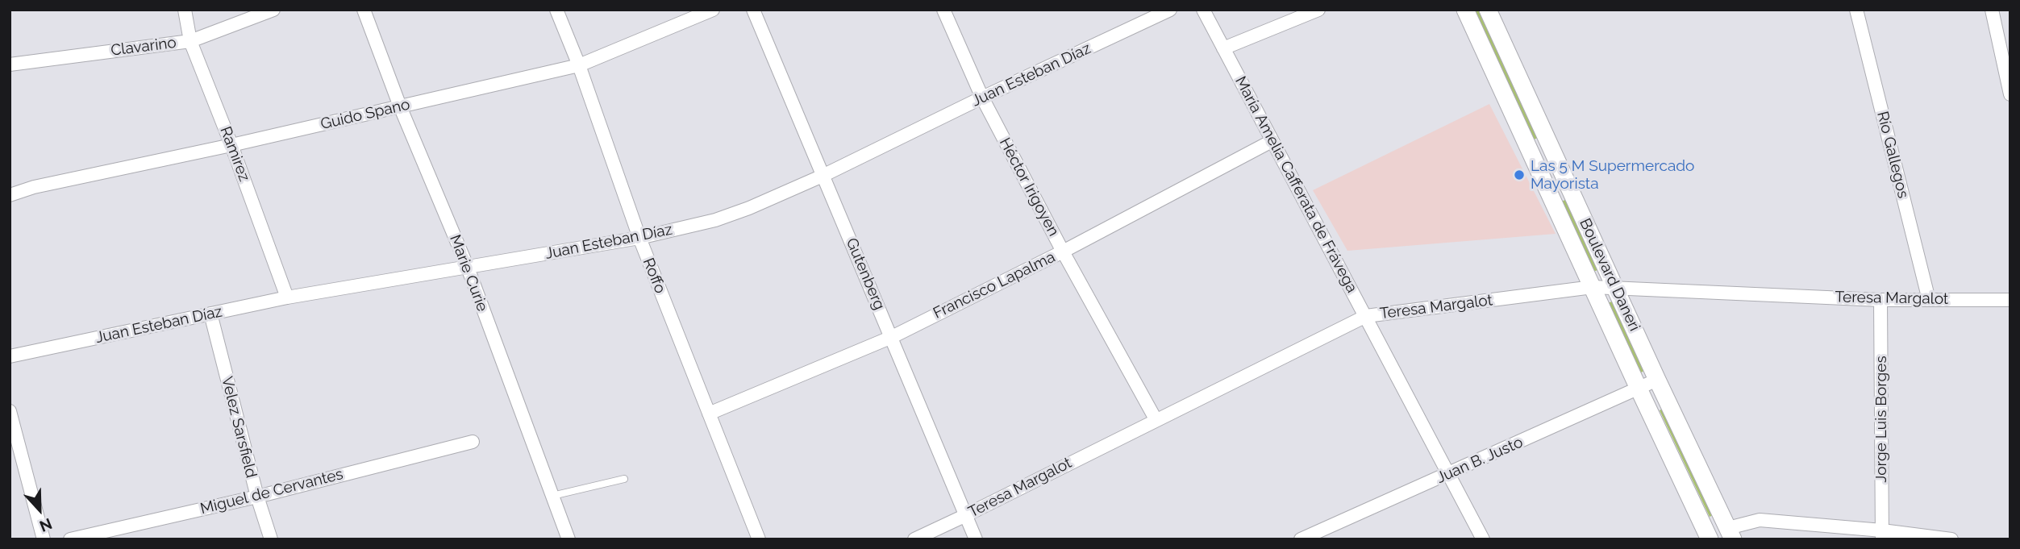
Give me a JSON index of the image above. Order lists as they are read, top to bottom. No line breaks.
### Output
{"streets":{"main road":["Boulevard Daneri"],"street":["Clavarino","Juan Esteban Díaz","Guido Spano","Ramirez","Río Gallegos","María Amelia Cafferata de Frávega","Héctor Irigoyen","Marie Curie","Gutenberg","Roffo","Francisco Lapalma","Teresa Margalot","Jorge Luis Borges","Velez Sarsfield","Juan B. Justo","Miguel de Cervantes"]},"crossings":[["Clavarino","Ramirez"],["Juan Esteban Díaz","Ramirez"],["Juan Esteban Díaz","Héctor Irigoyen"],["Juan Esteban Díaz","Marie Curie"],["Juan Esteban Díaz","Gutenberg"],["Juan Esteban Díaz","Roffo"],["Juan Esteban Díaz","Velez Sarsfield"],["Guido Spano","Ramirez"],["Guido Spano","Marie Curie"],["Guido Spano","Roffo"],["Río Gallegos","Teresa Margalot"],["María Amelia Cafferata de Frávega","Francisco Lapalma"],["María Amelia Cafferata de Frávega","Teresa Margalot"],["María Amelia Cafferata de Frávega","Juan B. Justo"],["Héctor Irigoyen","Francisco Lapalma"],["Héctor Irigoyen","Teresa Margalot"],["Gutenberg","Francisco Lapalma"],["Gutenberg","Teresa Margalot"],["Boulevard Daneri","Teresa Margalot"],["Boulevard Daneri","Juan B. Justo"],["Roffo","Francisco Lapalma"],["Teresa Margalot","Jorge Luis Borges"],["Velez Sarsfield","Miguel de Cervantes"]],"places":["Las 5 M Supermercado Mayorista"],"north":"bottom"}
